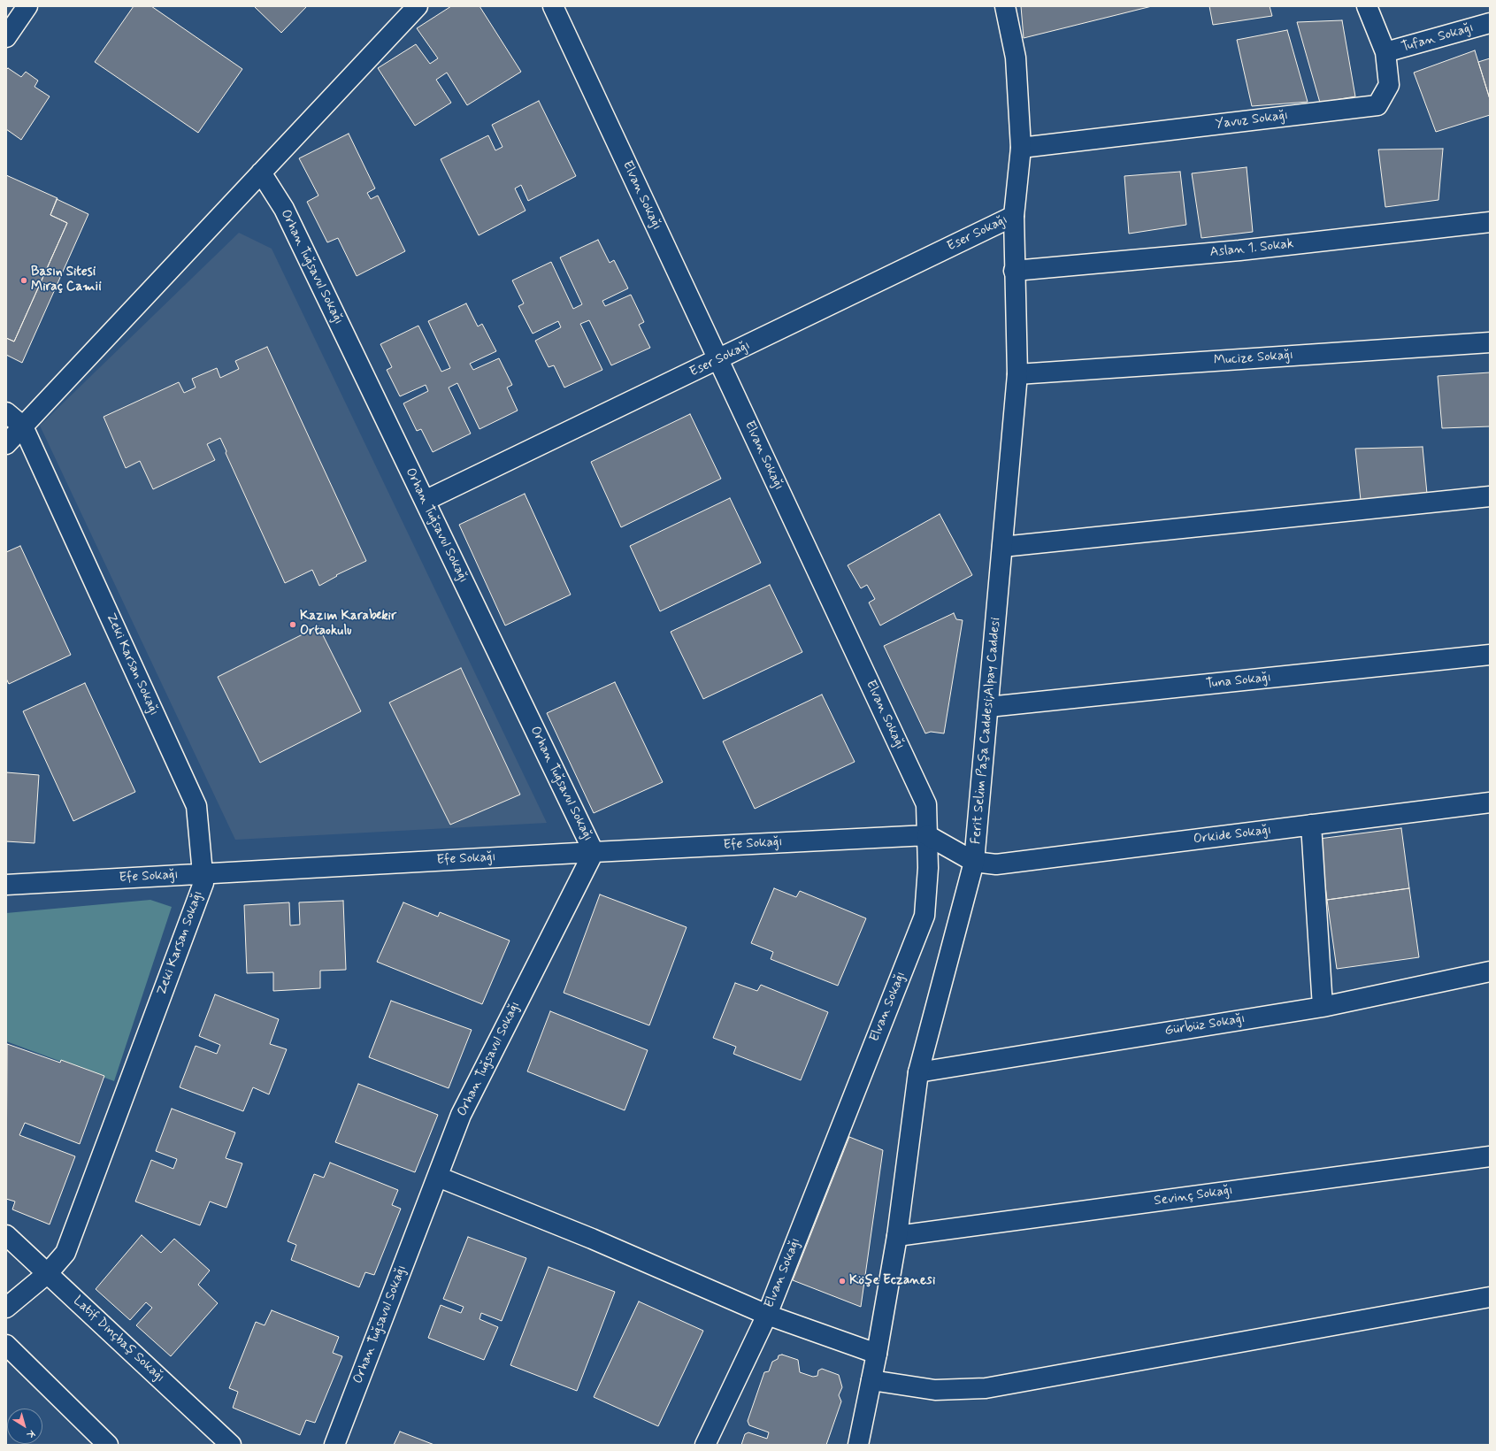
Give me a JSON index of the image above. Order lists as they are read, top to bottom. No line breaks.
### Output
{"streets":{"street":["Tufan Sokağı","Yavuz Sokağı","Elvan Sokağı","Eser Sokağı","Aslan 1. Sokak","Orhan Tuğsavul Sokağı","Mucize Sokağı","Zeki Karsan Sokağı","Tuna Sokağı","Ferit Selim Paşa Caddesi;Alpay Caddesi","Orkide Sokağı","Efe Sokağı","Gürbüz Sokağı","Sevinç Sokağı","Latif Dinçbaş Sokağı"]},"crossings":[["Tufan Sokağı","Yavuz Sokağı"],["Yavuz Sokağı","Ferit Selim Paşa Caddesi;Alpay Caddesi"],["Elvan Sokağı","Eser Sokağı"],["Elvan Sokağı","Efe Sokağı"],["Eser Sokağı","Orhan Tuğsavul Sokağı"],["Eser Sokağı","Ferit Selim Paşa Caddesi;Alpay Caddesi"],["Aslan 1. Sokak","Ferit Selim Paşa Caddesi;Alpay Caddesi"],["Orhan Tuğsavul Sokağı","Efe Sokağı"],["Mucize Sokağı","Ferit Selim Paşa Caddesi;Alpay Caddesi"],["Zeki Karsan Sokağı","Efe Sokağı"],["Zeki Karsan Sokağı","Latif Dinçbaş Sokağı"],["Tuna Sokağı","Ferit Selim Paşa Caddesi;Alpay Caddesi"],["Ferit Selim Paşa Caddesi;Alpay Caddesi","Orkide Sokağı"],["Ferit Selim Paşa Caddesi;Alpay Caddesi","Gürbüz Sokağı"],["Ferit Selim Paşa Caddesi;Alpay Caddesi","Sevinç Sokağı"]],"places":["Basın Sitesi Miraç Camii","Kazım Karabekir Ortaokulu","Köşe Eczanesi"],"north":"bottom right"}
